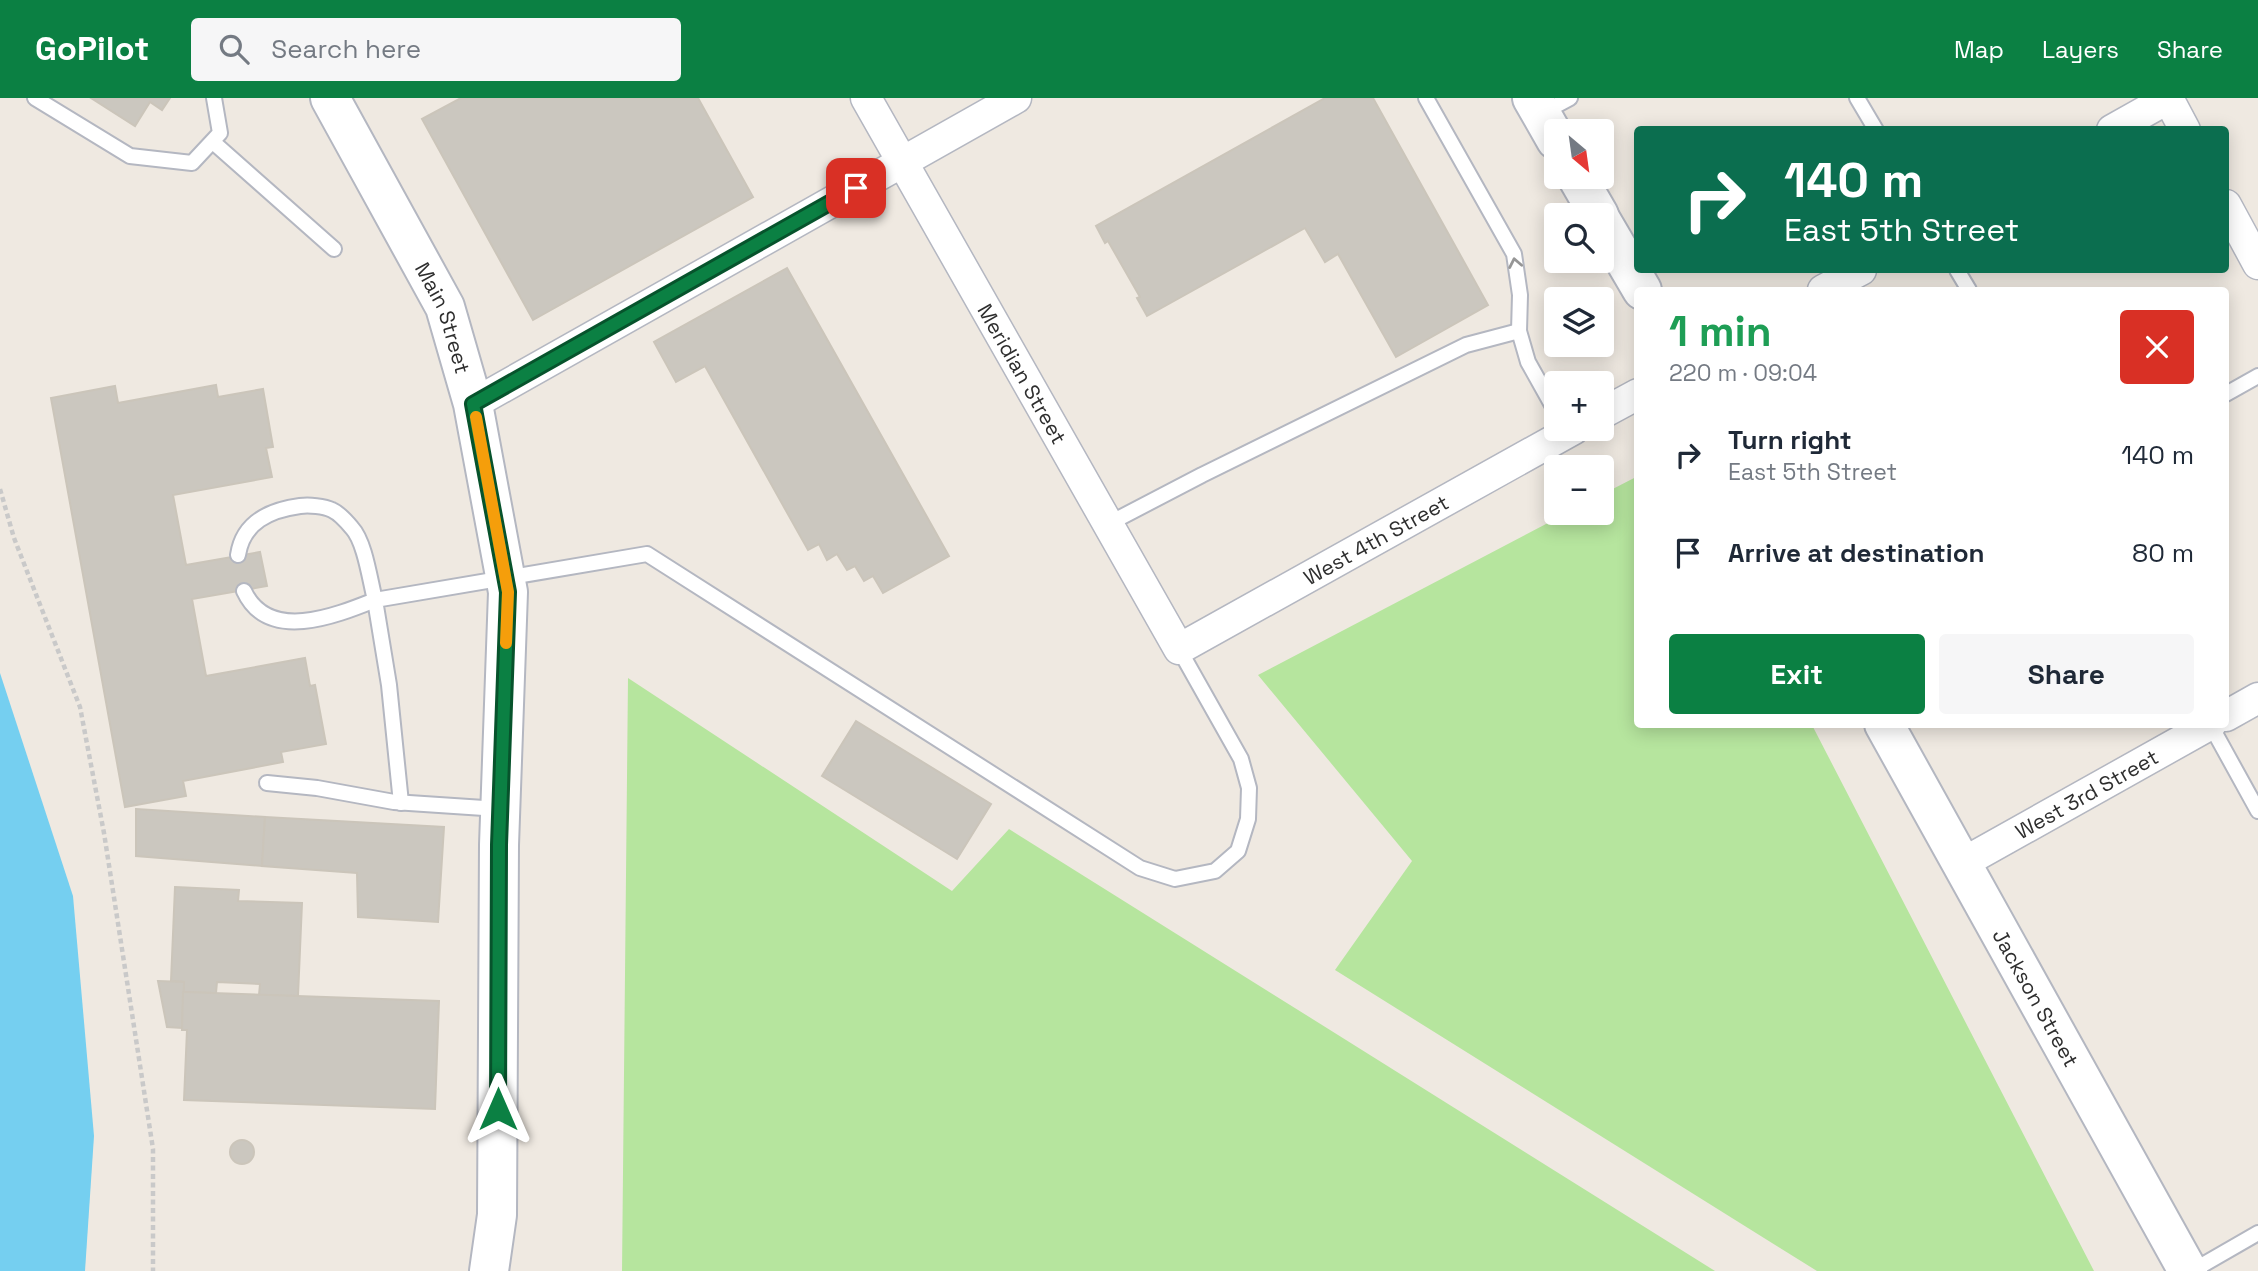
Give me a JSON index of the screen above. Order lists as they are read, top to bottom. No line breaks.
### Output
{"streets":{"main road":["Main Street","Jackson Street"],"street":["Meridian Street","West 4th Street","West 3rd Street"]},"crossings":[["Meridian Street","West 4th Street"],["West 3rd Street","Jackson Street"]],"north":"bottom right","page":{"header":"GoPilot","search":"Search here","nav":["Map","Layers","Share"],"map_buttons":["+","−"],"turn":["140 m","East 5th Street"],"heading":["1 min","220 m · 09:04"],"list":[{"name":"Turn right","note":"East 5th Street","value":"140 m"},{"name":"Arrive at destination","value":"80 m"}],"buttons":["Exit","Share"]}}
